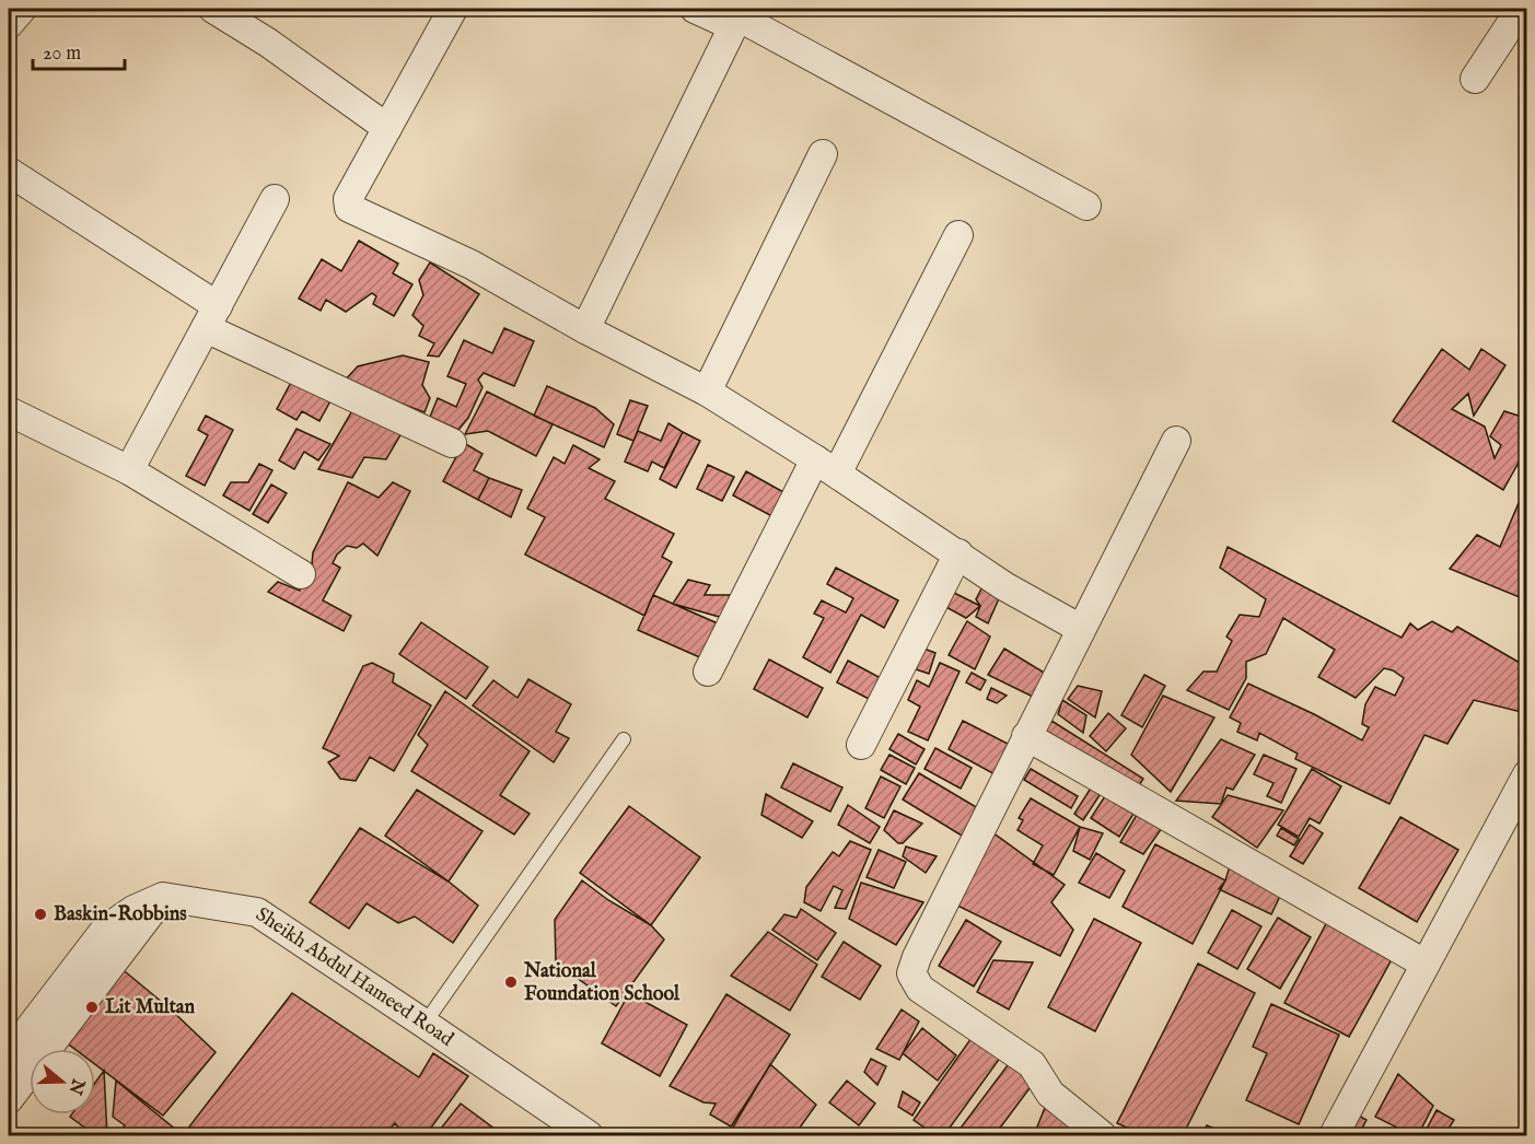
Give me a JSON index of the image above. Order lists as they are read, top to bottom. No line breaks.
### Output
{"streets":{"street":["Sheikh Abdul Hameed Road"]},"places":["Baskin-Robbins","National Foundation School","Lit Multan"],"scale_bar":"20 m","north":"right"}
